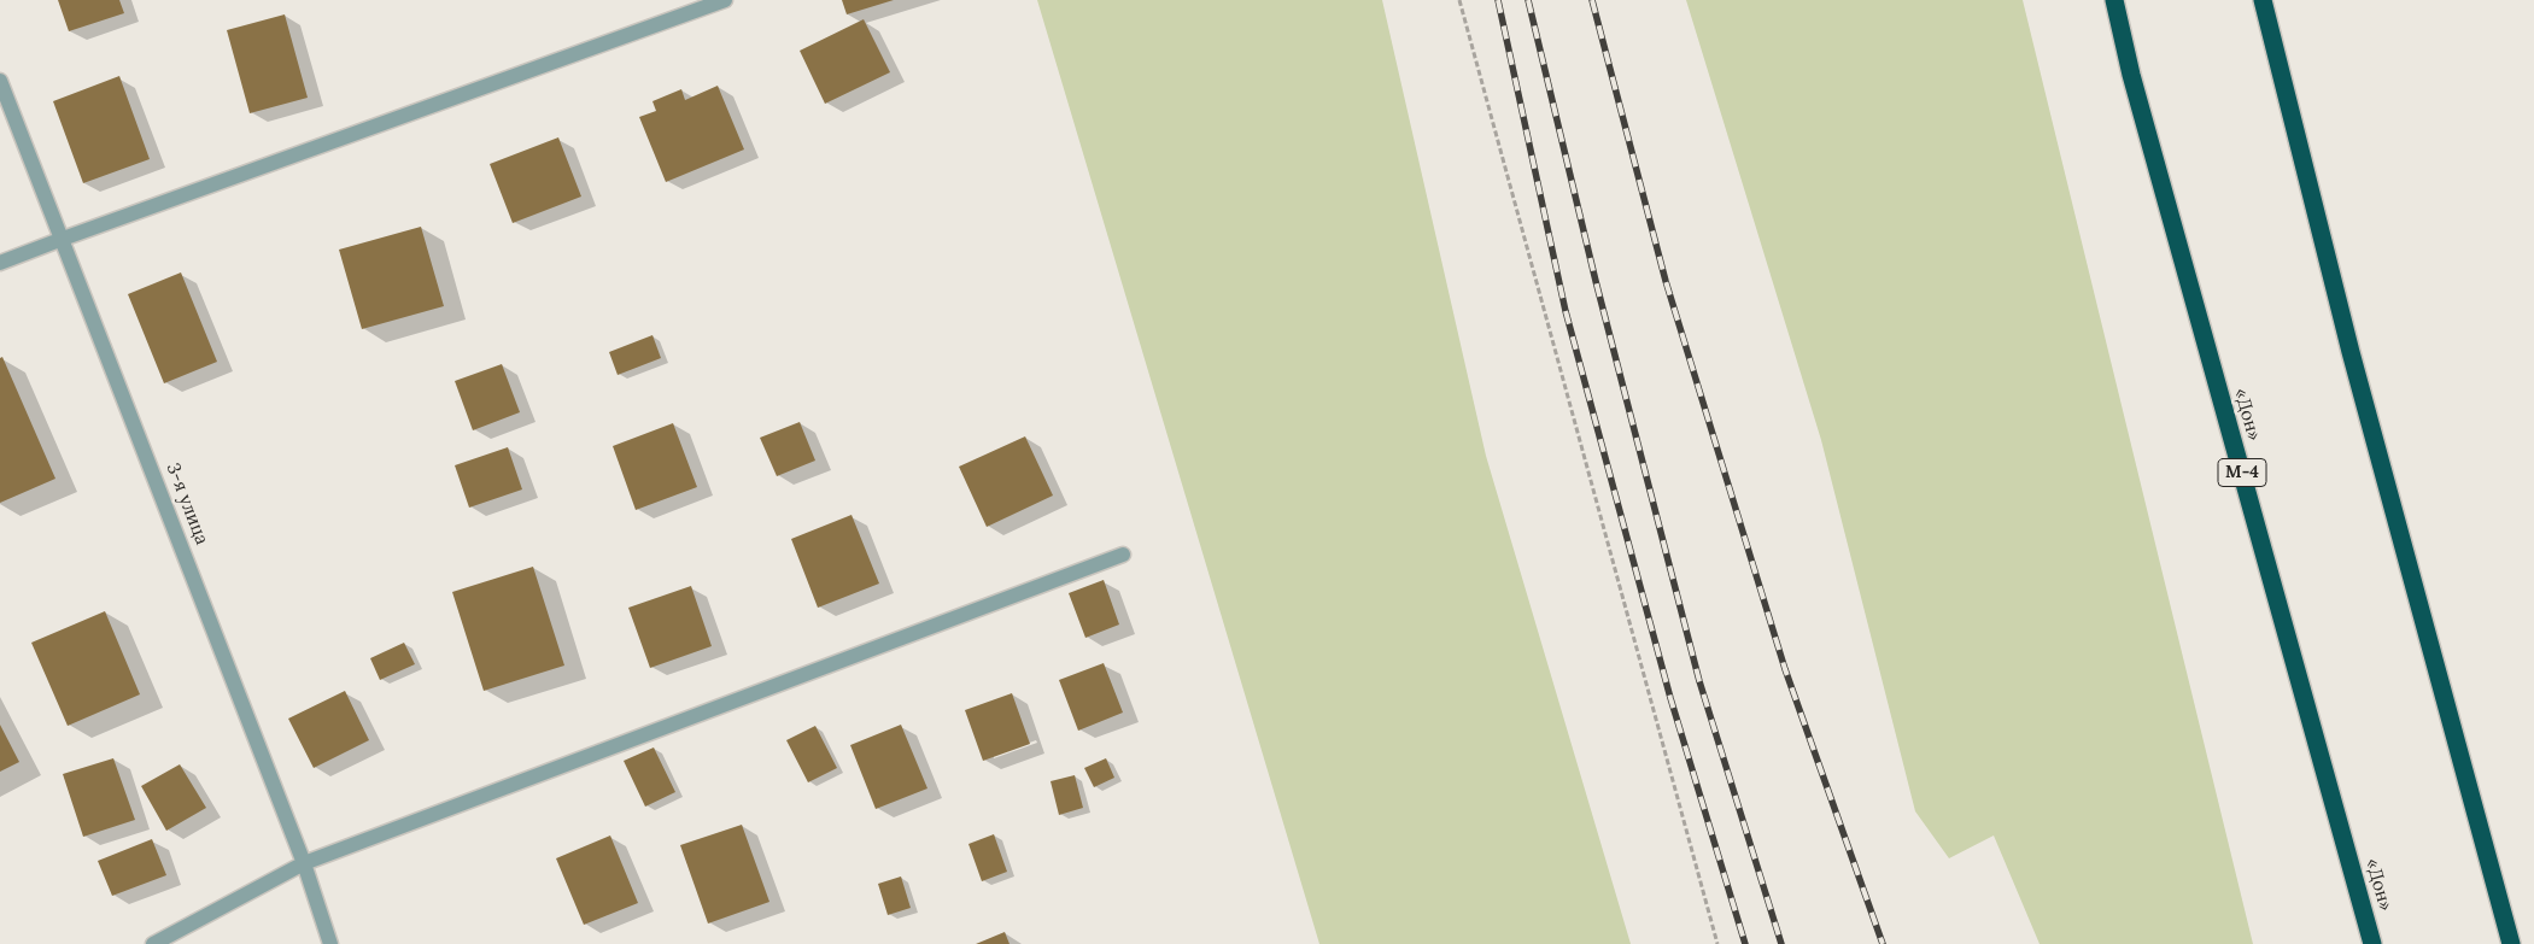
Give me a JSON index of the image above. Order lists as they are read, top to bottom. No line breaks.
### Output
{"streets":{"highway":["«Дон»","М-4"],"lane":["3-я улица"]}}
